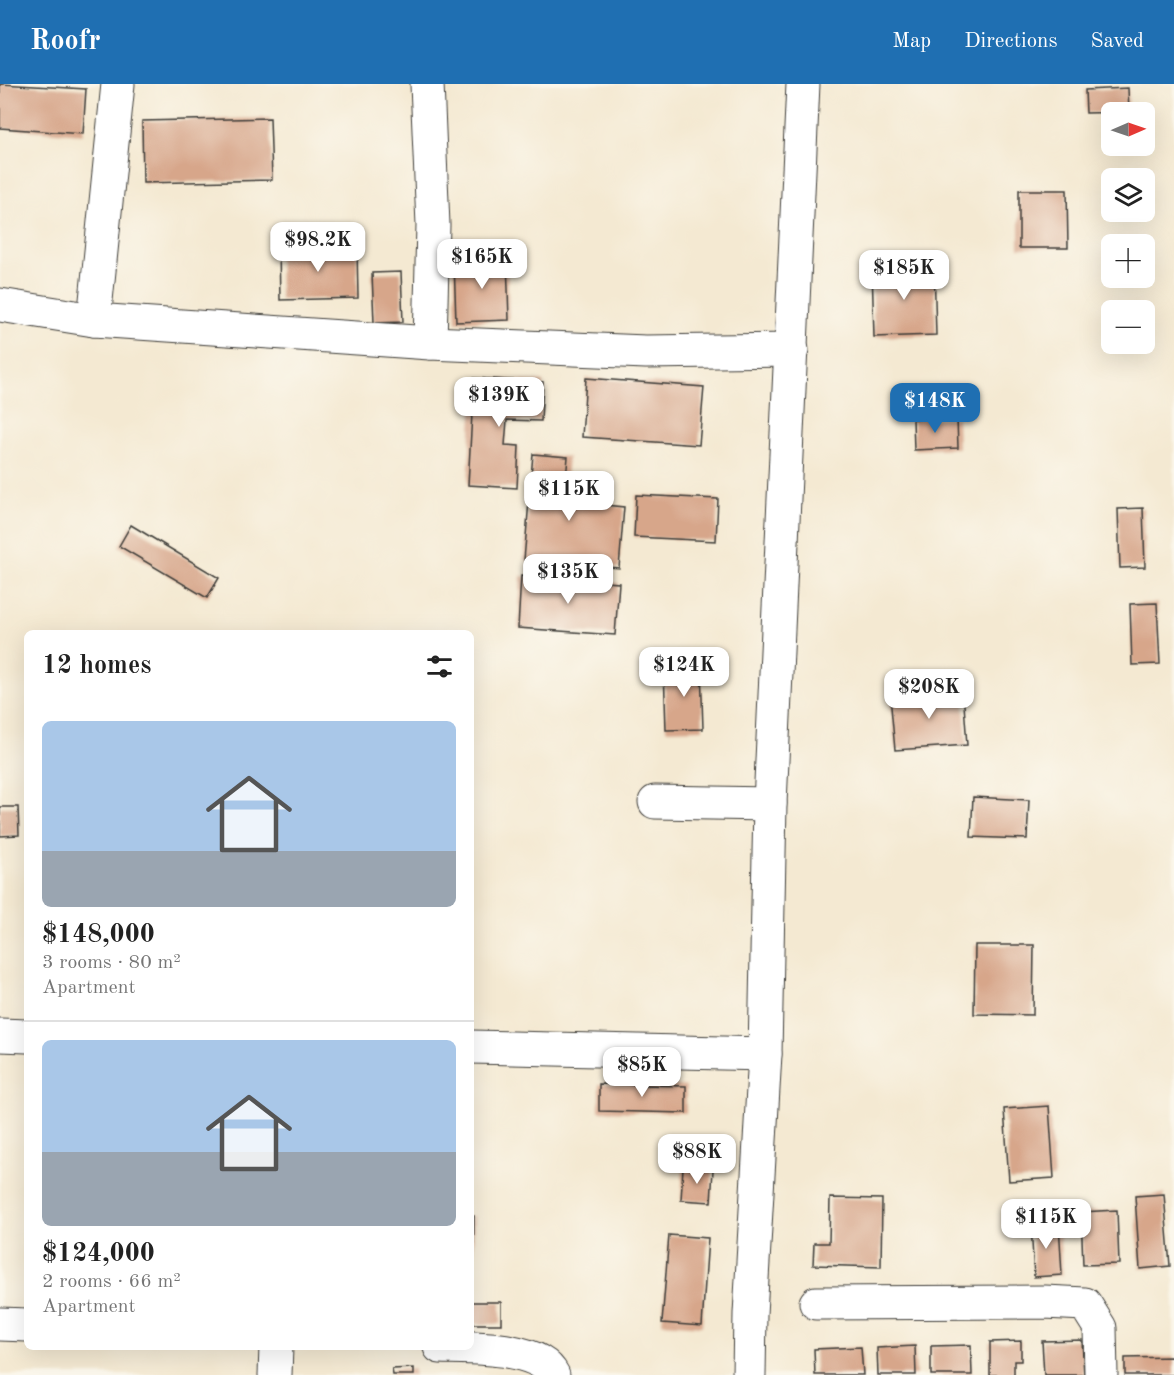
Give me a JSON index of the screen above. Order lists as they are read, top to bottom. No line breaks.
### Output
{"north":"right","page":{"header":"Roofr","nav":["Map","Directions","Saved"],"map_buttons":["+","−"],"price":["$98.2K","$165K","$185K","$139K","$148K","$115K","$135K","$124K","$208K","$85K","$88K","$115K"],"heading":"12 homes","list":[{"name":"$148,000","note":"3 rooms · 80 m² · Apartment"},{"name":"$124,000","note":"2 rooms · 66 m² · Apartment"}]}}
